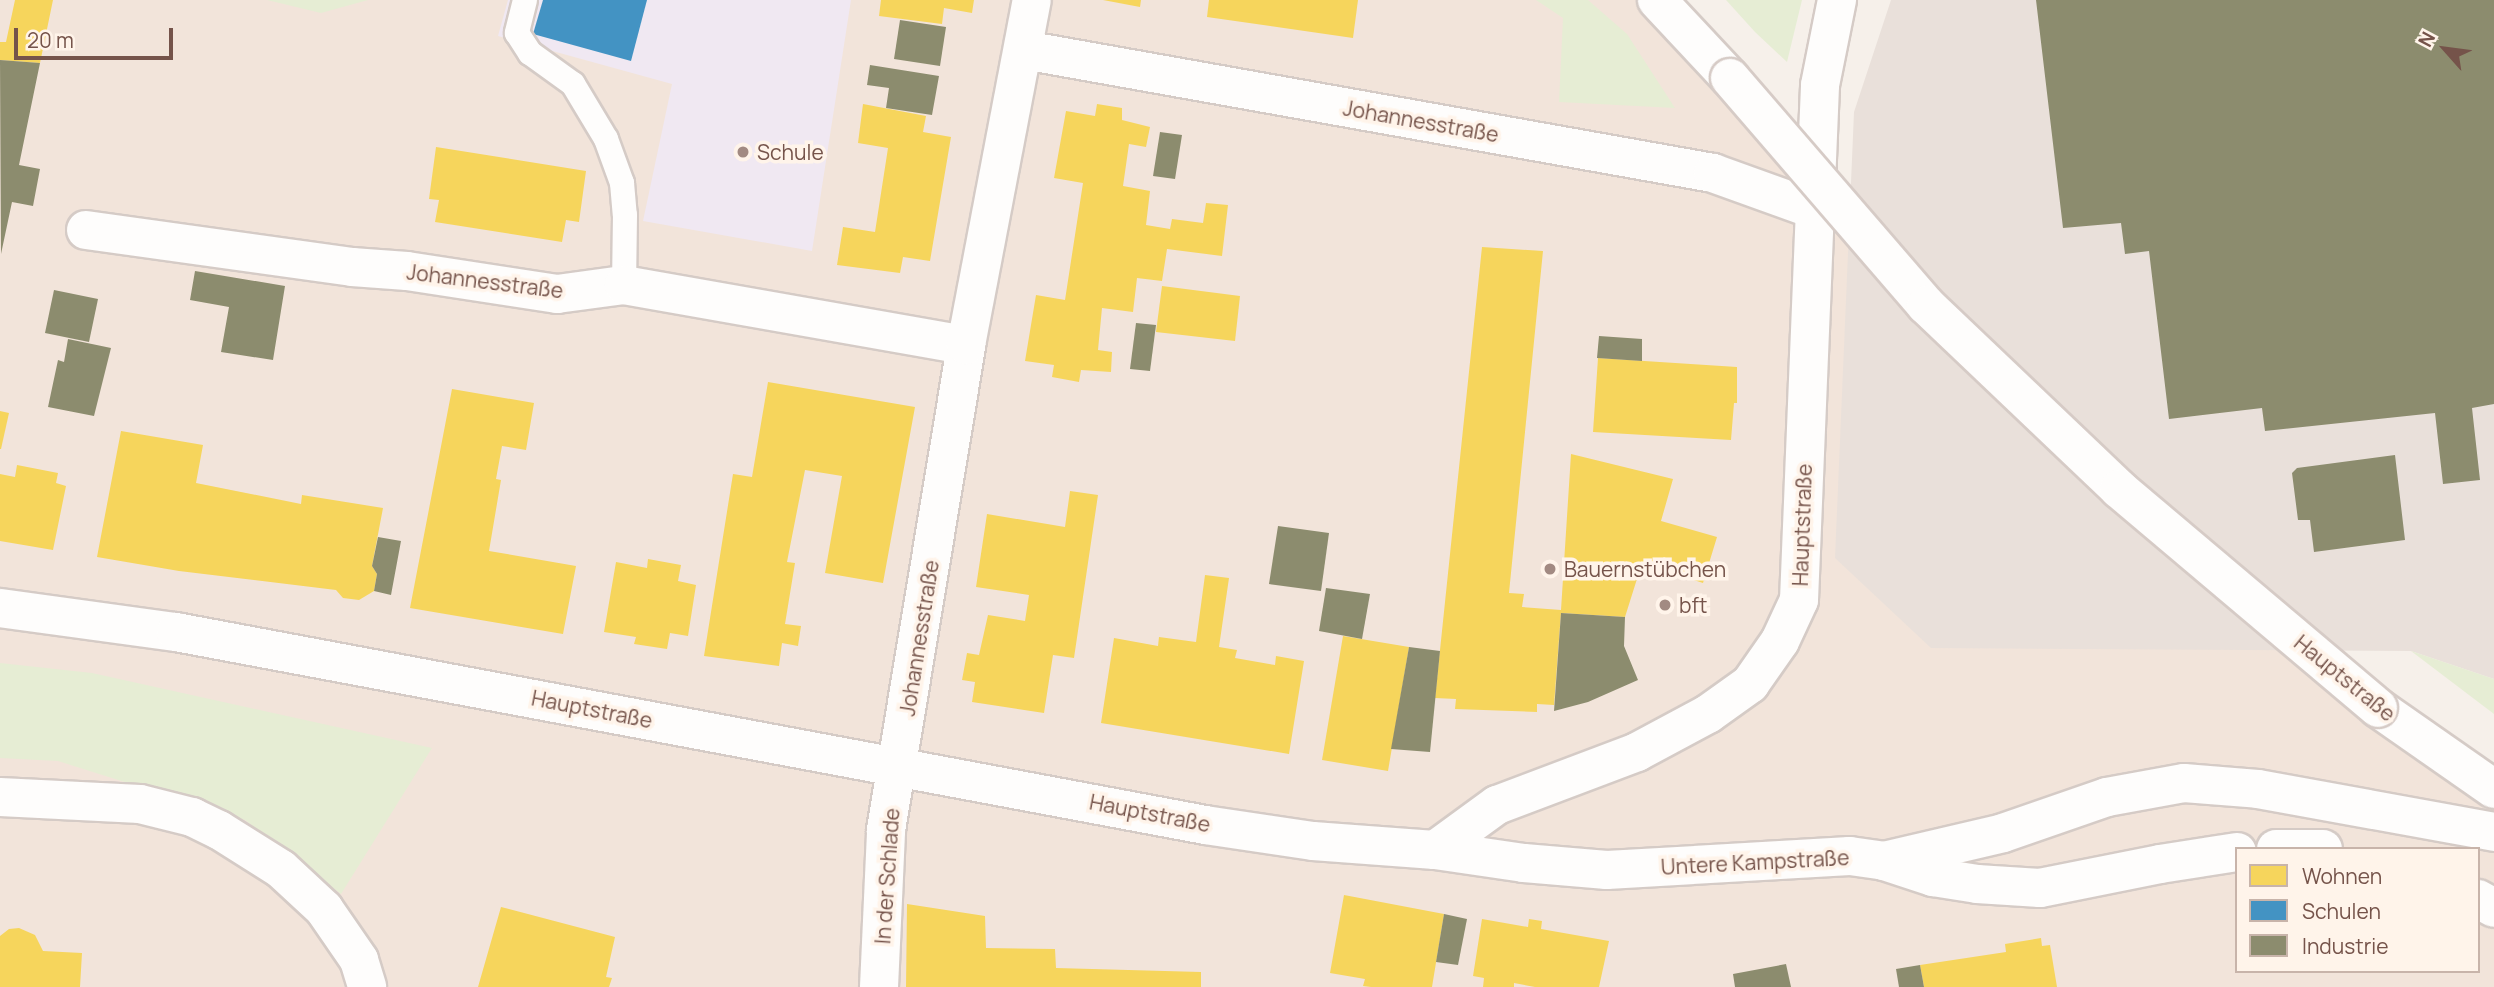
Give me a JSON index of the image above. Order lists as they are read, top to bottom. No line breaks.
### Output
{"streets":{"street":["Johannesstraße","Hauptstraße","Untere Kampstraße","In der Schlade"]},"crossings":[["Johannesstraße","Hauptstraße"],["Johannesstraße","In der Schlade"],["Hauptstraße","Untere Kampstraße"],["Hauptstraße","In der Schlade"]],"places":["Schule","Bauernstübchen","bft"],"legend":["Wohnen","Schulen","Industrie"],"scale_bar":"20 m","north":"top left"}
